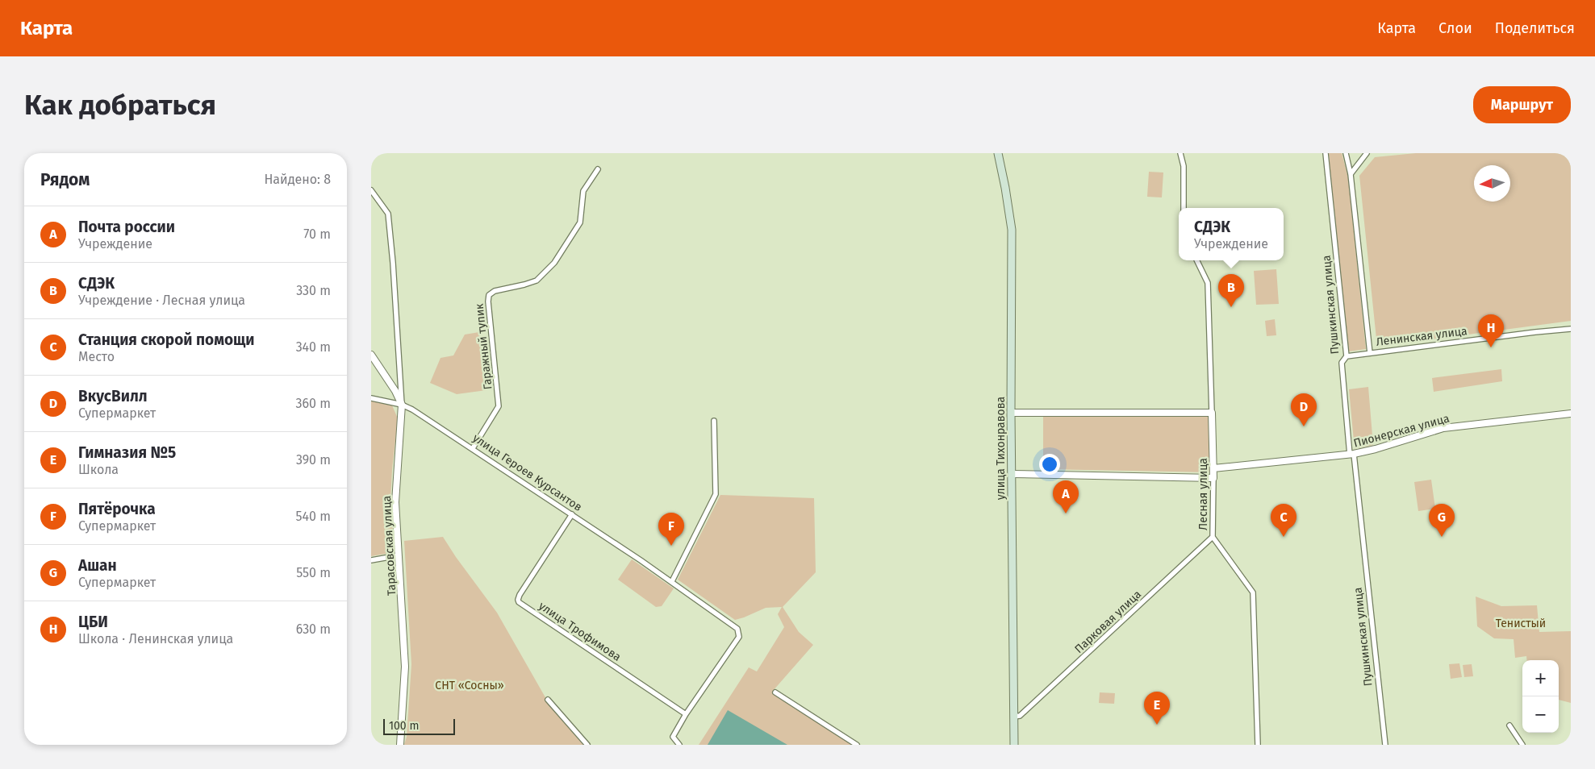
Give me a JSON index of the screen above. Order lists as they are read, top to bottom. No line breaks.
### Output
{"streets":{"main road":["улица Тихонравова"],"street":["Пушкинская улица","Ленинская улица","Гаражный тупик","Пионерская улица","улица Героев Курсантов","Лесная улица","Тарасовская улица","Парковая улица","улица Трофимова"]},"crossings":[["Пушкинская улица","Ленинская улица"],["Пушкинская улица","Пионерская улица"],["Гаражный тупик","улица Героев Курсантов"],["Пионерская улица","Лесная улица"],["улица Тихонравова","Парковая улица"],["улица Героев Курсантов","Тарасовская улица"],["улица Героев Курсантов","улица Трофимова"],["Лесная улица","Парковая улица"]],"parks":["Тенистый","СНТ «Сосны»"],"scale_bar":"100 m","north":"left","page":{"header":"Карта","nav":["Карта","Слои","Поделиться"],"buttons":"Маршрут","title":"Как добраться","heading":["Рядом","Найдено: 8"],"list":[{"mark":"A","name":"Почта россии","note":"Учреждение","value":"70 m"},{"mark":"B","name":"СДЭК","note":"Учреждение · Лесная улица","value":"330 m"},{"mark":"C","name":"Станция скорой помощи","note":"Место","value":"340 m"},{"mark":"D","name":"ВкусВилл","note":"Супермаркет","value":"360 m"},{"mark":"E","name":"Гимназия №5","note":"Школа","value":"390 m"},{"mark":"F","name":"Пятёрочка","note":"Супермаркет","value":"540 m"},{"mark":"G","name":"Ашан","note":"Супермаркет","value":"550 m"},{"mark":"H","name":"ЦБИ","note":"Школа · Ленинская улица","value":"630 m"}],"popup":["СДЭК","Учреждение"],"pins":["B","H","D","A","C","G","F","E"],"map_buttons":["+","−"],"scale":"100 m"}}
